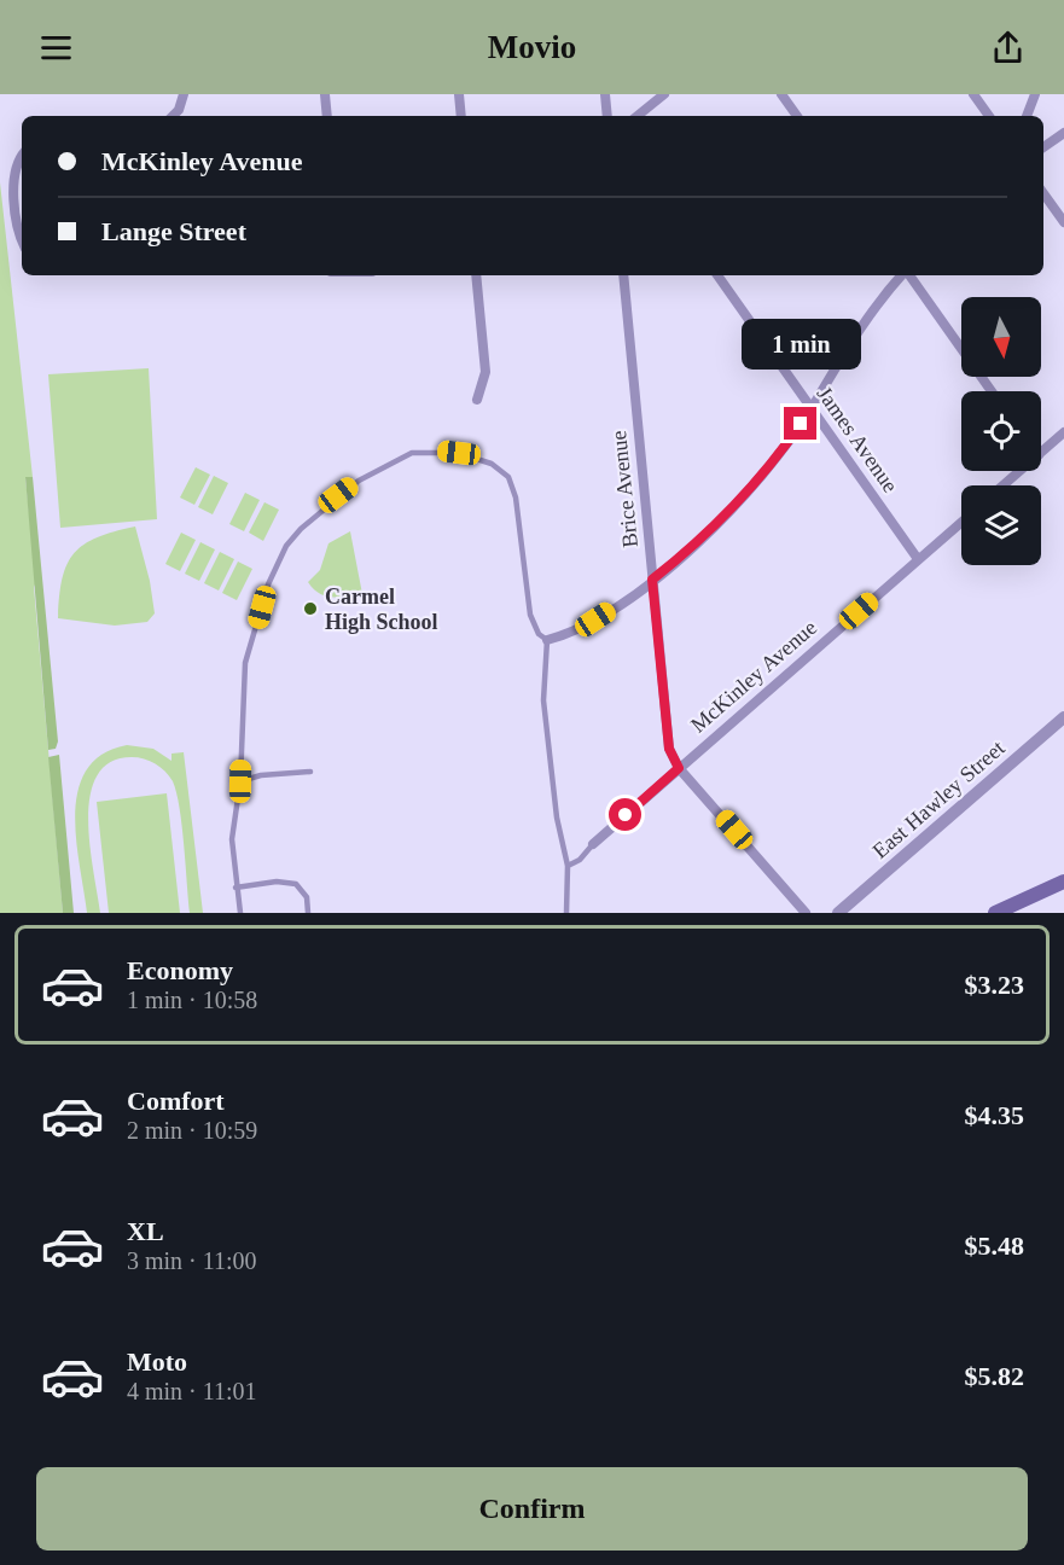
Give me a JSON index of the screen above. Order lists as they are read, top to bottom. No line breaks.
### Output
{"streets":{"street":["James Avenue","Brice Avenue","McKinley Avenue","East Hawley Street"]},"crossings":[["James Avenue","McKinley Avenue"],["Brice Avenue","McKinley Avenue"]],"places":["Carmel High School"],"north":"bottom","page":{"header":"Movio","banner":["McKinley Avenue","Lange Street"],"bubble":"1 min","list":[{"name":"Economy","note":"1 min · 10:58","value":"$3.23"},{"name":"Comfort","note":"2 min · 10:59","value":"$4.35"},{"name":"XL","note":"3 min · 11:00","value":"$5.48"},{"name":"Moto","note":"4 min · 11:01","value":"$5.82"}],"buttons":"Confirm"}}
